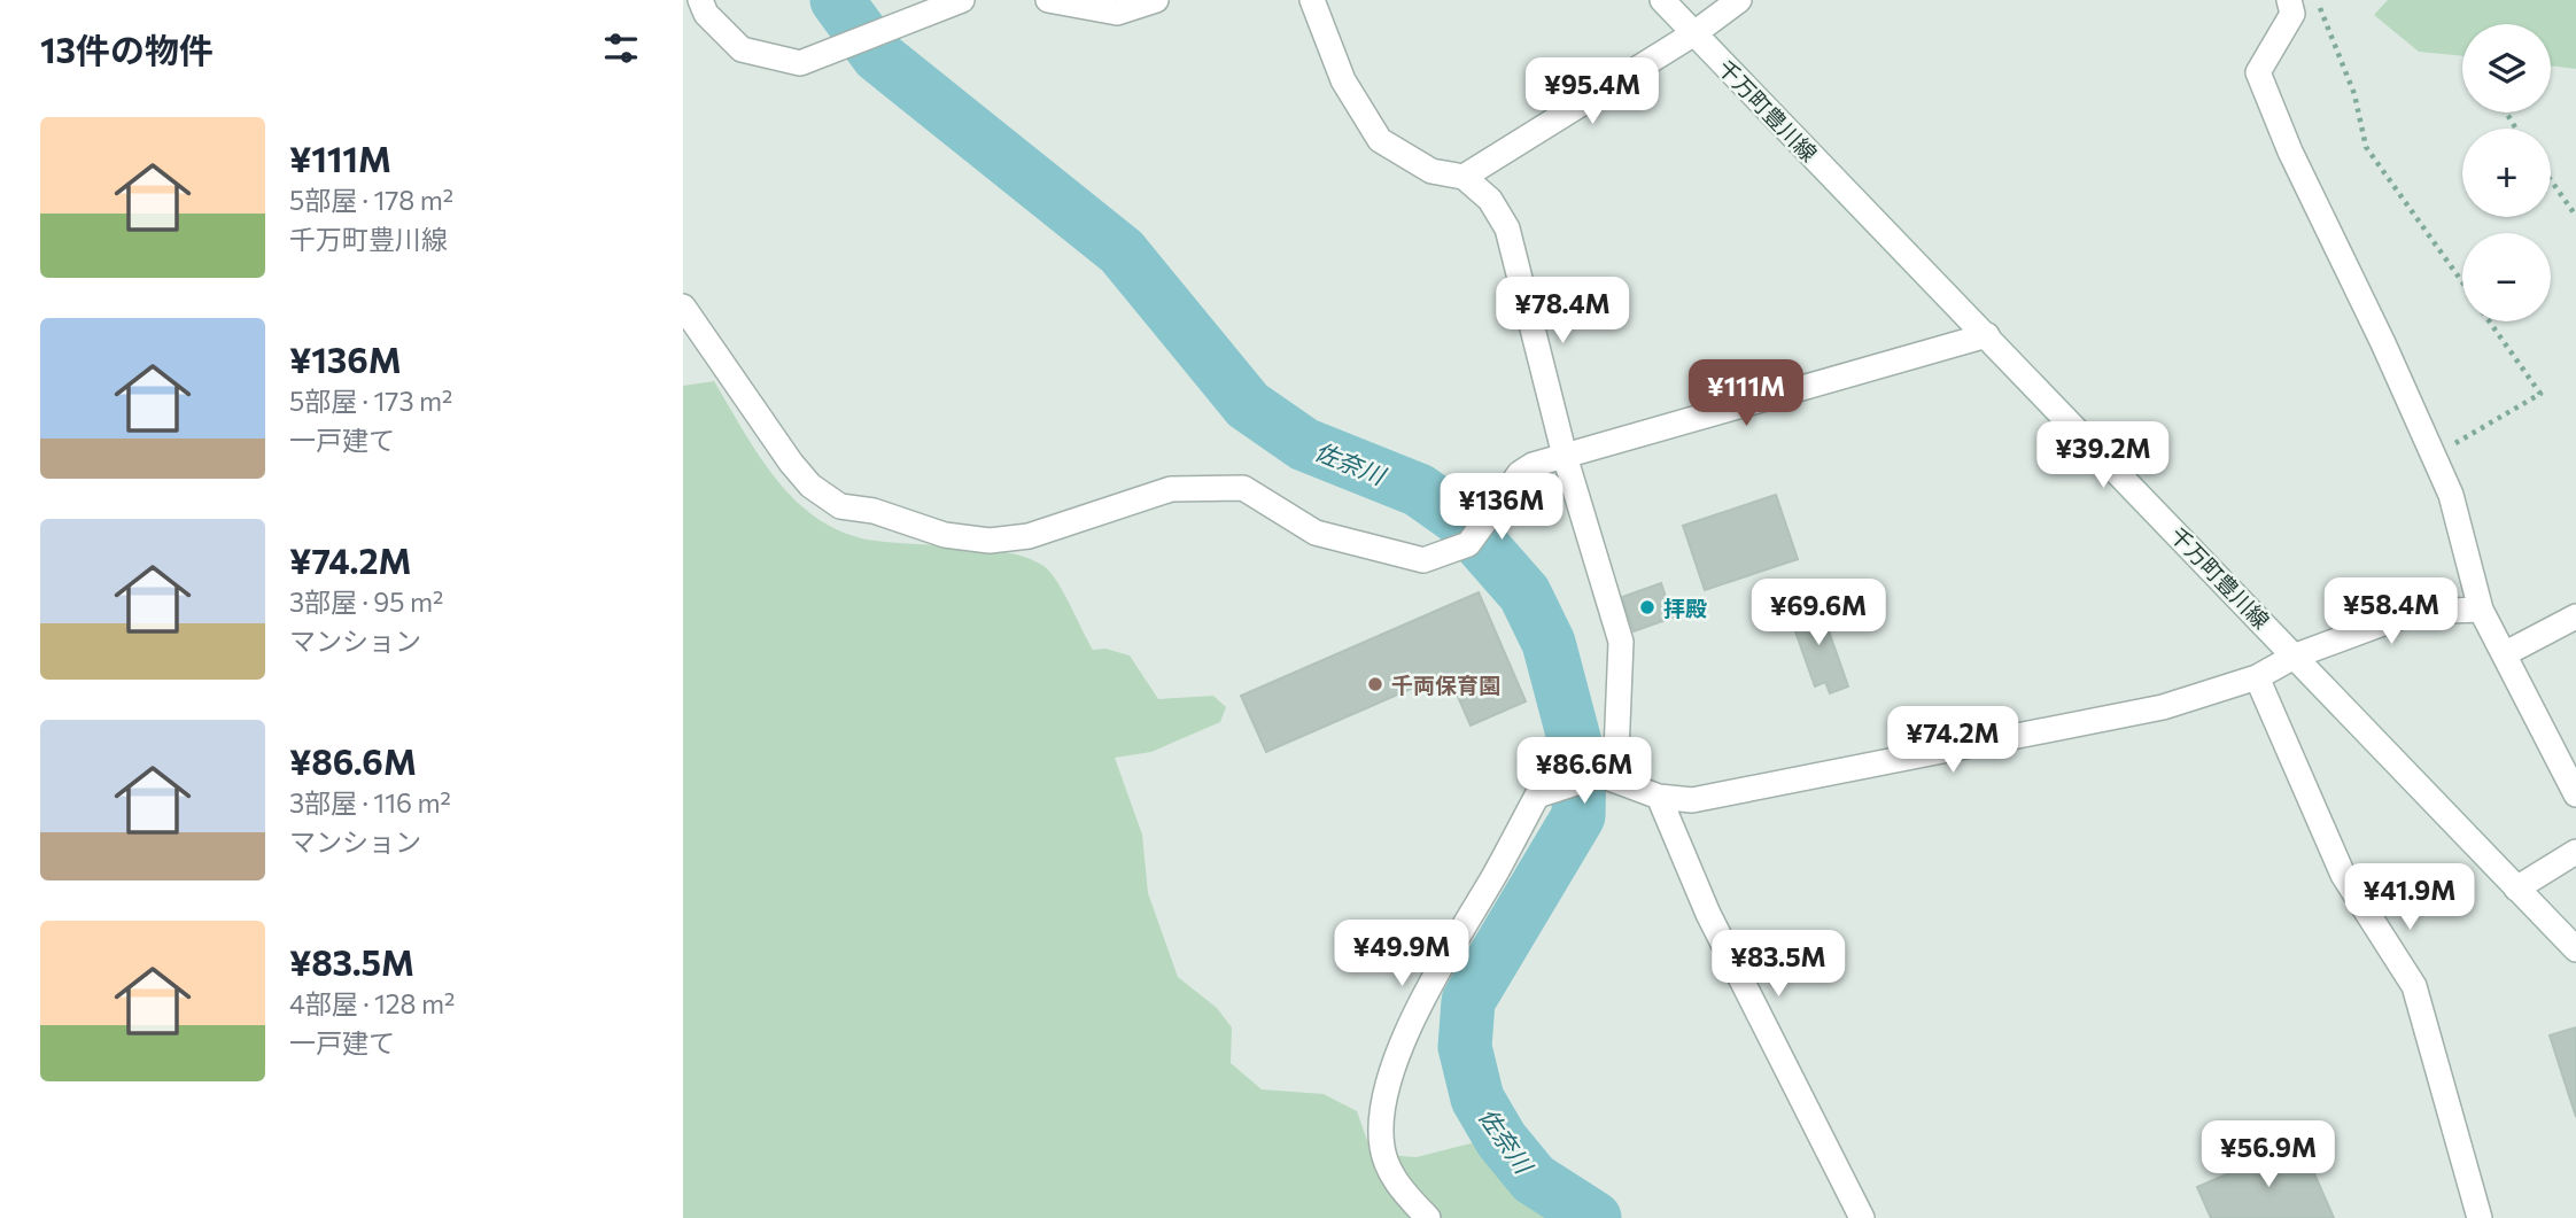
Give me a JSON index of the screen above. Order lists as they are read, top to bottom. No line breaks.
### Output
{"streets":{"street":["千万町豊川線"]},"water":["佐奈川"],"places":["拝殿","千両保育園"],"page":{"heading":"13件の物件","map_buttons":["+","−"],"price":["¥95.4M","¥78.4M","¥111M","¥39.2M","¥136M","¥58.4M","¥69.6M","¥74.2M","¥86.6M","¥41.9M","¥49.9M","¥83.5M","¥56.9M"],"list":[{"name":"¥111M","note":"5部屋 · 178 m² · 千万町豊川線"},{"name":"¥136M","note":"5部屋 · 173 m² · 一戸建て"},{"name":"¥74.2M","note":"3部屋 · 95 m² · マンション"},{"name":"¥86.6M","note":"3部屋 · 116 m² · マンション"},{"name":"¥83.5M","note":"4部屋 · 128 m² · 一戸建て"}]}}
